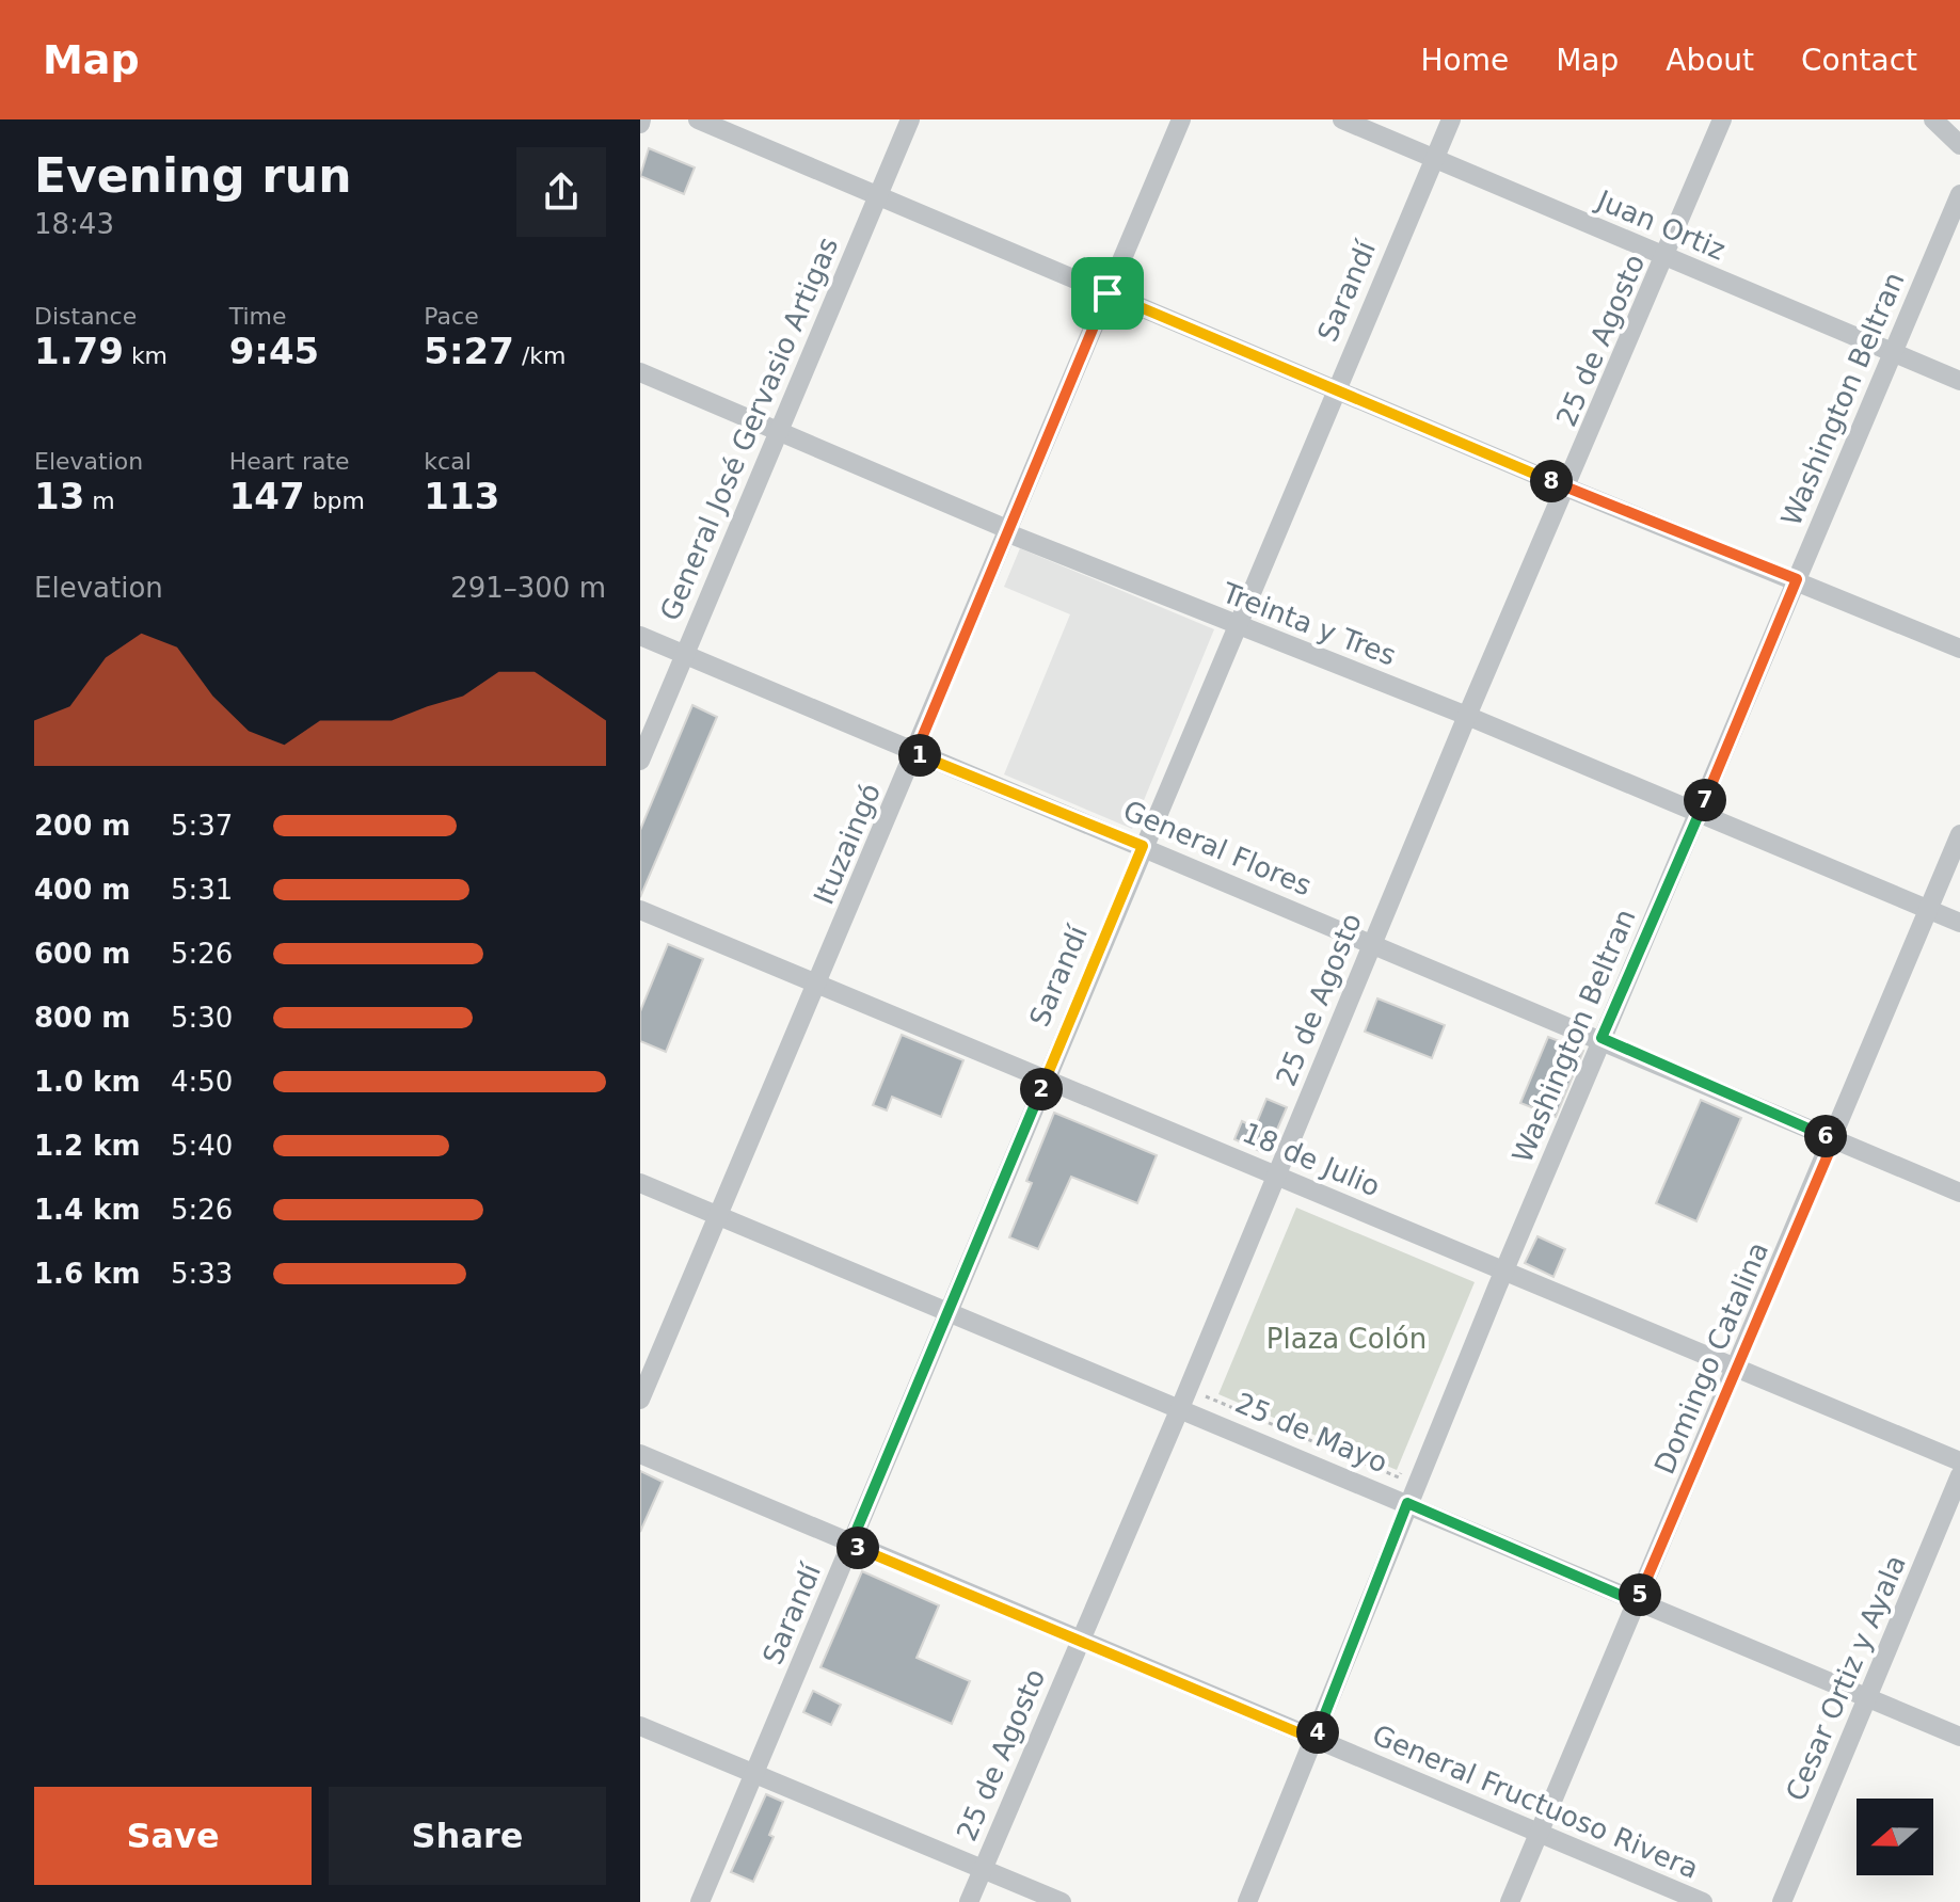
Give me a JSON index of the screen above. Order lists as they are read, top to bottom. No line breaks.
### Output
{"streets":{"street":["Juan Ortiz","Sarandí","25 de Agosto","Washington Beltran","General José Gervasio Artigas","Treinta y Tres","Ituzaingó","General Flores","18 de Julio","Domingo Catalina","25 de Mayo","Cesar Ortiz y Ayala","General Fructuoso Rivera"]},"crossings":[["Juan Ortiz","Sarandí"],["Juan Ortiz","25 de Agosto"],["Juan Ortiz","Washington Beltran"],["Sarandí","Treinta y Tres"],["Sarandí","General Flores"],["Sarandí","18 de Julio"],["Sarandí","25 de Mayo"],["Sarandí","General Fructuoso Rivera"],["25 de Agosto","Treinta y Tres"],["25 de Agosto","General Flores"],["25 de Agosto","18 de Julio"],["25 de Agosto","25 de Mayo"],["25 de Agosto","General Fructuoso Rivera"],["Washington Beltran","Treinta y Tres"],["Washington Beltran","General Flores"],["Washington Beltran","18 de Julio"],["Washington Beltran","25 de Mayo"],["Washington Beltran","General Fructuoso Rivera"],["General José Gervasio Artigas","Treinta y Tres"],["General José Gervasio Artigas","General Flores"],["Treinta y Tres","Ituzaingó"],["Treinta y Tres","Domingo Catalina"],["Ituzaingó","General Flores"],["Ituzaingó","18 de Julio"],["Ituzaingó","25 de Mayo"],["General Flores","Domingo Catalina"],["18 de Julio","Domingo Catalina"],["Domingo Catalina","25 de Mayo"],["Domingo Catalina","General Fructuoso Rivera"],["25 de Mayo","Cesar Ortiz y Ayala"]],"parks":["Plaza Colón"],"north":"left","page":{"header":"Map","nav":["Home","Map","About","Contact"],"heading":["Evening run","18:43"],"stats":[["Distance","1.79 km"],["Time","9:45"],["Pace","5:27 /km"],["Elevation","13 m"],["Heart rate","147 bpm"],["kcal","113"]],"pins":["8","1","7","2","6","3","5","4"],"chart":["Elevation","291–300 m"],"list":[{"name":"200 m","note":"5:37"},{"name":"400 m","note":"5:31"},{"name":"600 m","note":"5:26"},{"name":"800 m","note":"5:30"},{"name":"1.0 km","note":"4:50"},{"name":"1.2 km","note":"5:40"},{"name":"1.4 km","note":"5:26"},{"name":"1.6 km","note":"5:33"}],"buttons":["Save","Share"]}}
